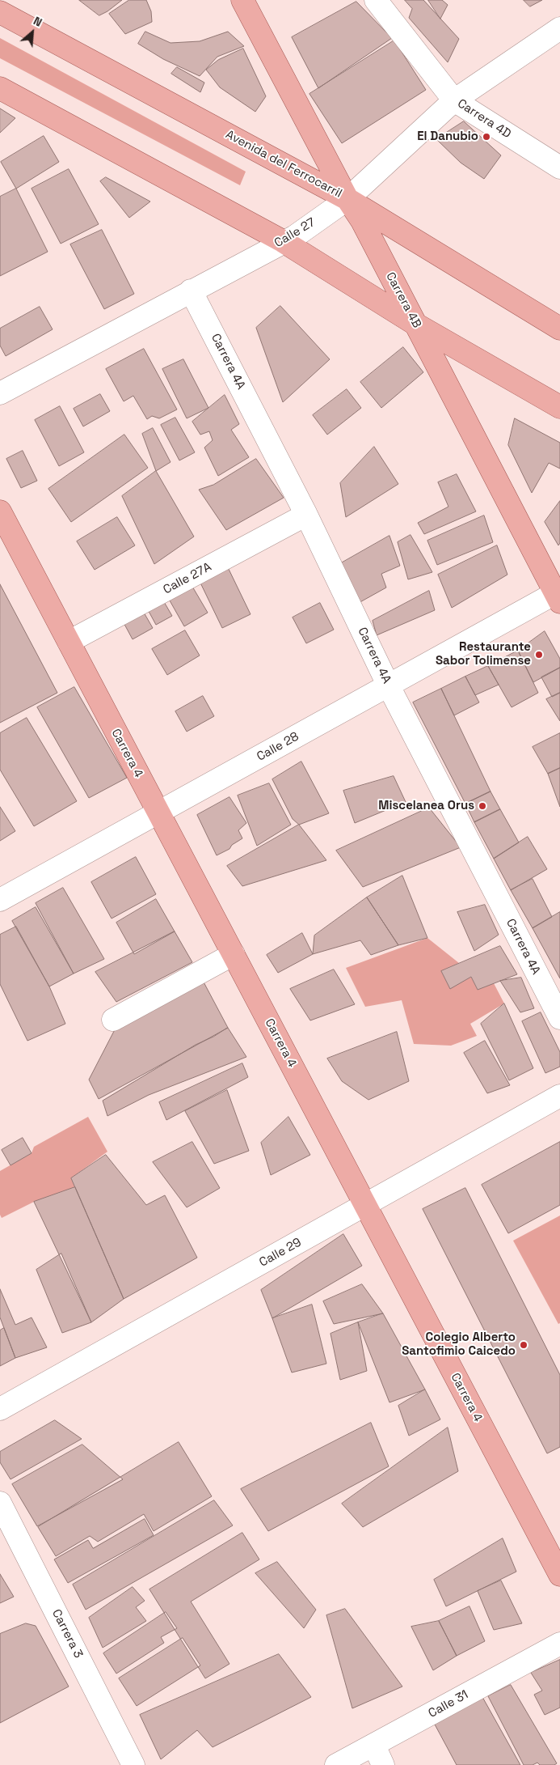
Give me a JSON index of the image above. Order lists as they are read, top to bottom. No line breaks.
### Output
{"streets":{"main road":["Avenida del Ferrocarril","Carrera 4B","Carrera 4"],"street":["Carrera 4D","Calle 27","Carrera 4A","Calle 27A","Calle 28","Calle 29","Carrera 3","Calle 31"]},"crossings":[["Carrera 4D","Calle 27"],["Avenida del Ferrocarril","Calle 27"],["Avenida del Ferrocarril","Carrera 4B"],["Calle 27","Carrera 4B"],["Calle 27","Carrera 4A"],["Carrera 4B","Calle 28"],["Carrera 4A","Calle 27A"],["Carrera 4A","Calle 28"],["Calle 27A","Carrera 4"],["Calle 28","Carrera 4"],["Carrera 4","Calle 29"]],"places":["El Danubio","Restaurante Sabor Tolimense","Miscelanea Orus","Colegio Alberto Santofimio Caicedo"],"north":"top right"}
